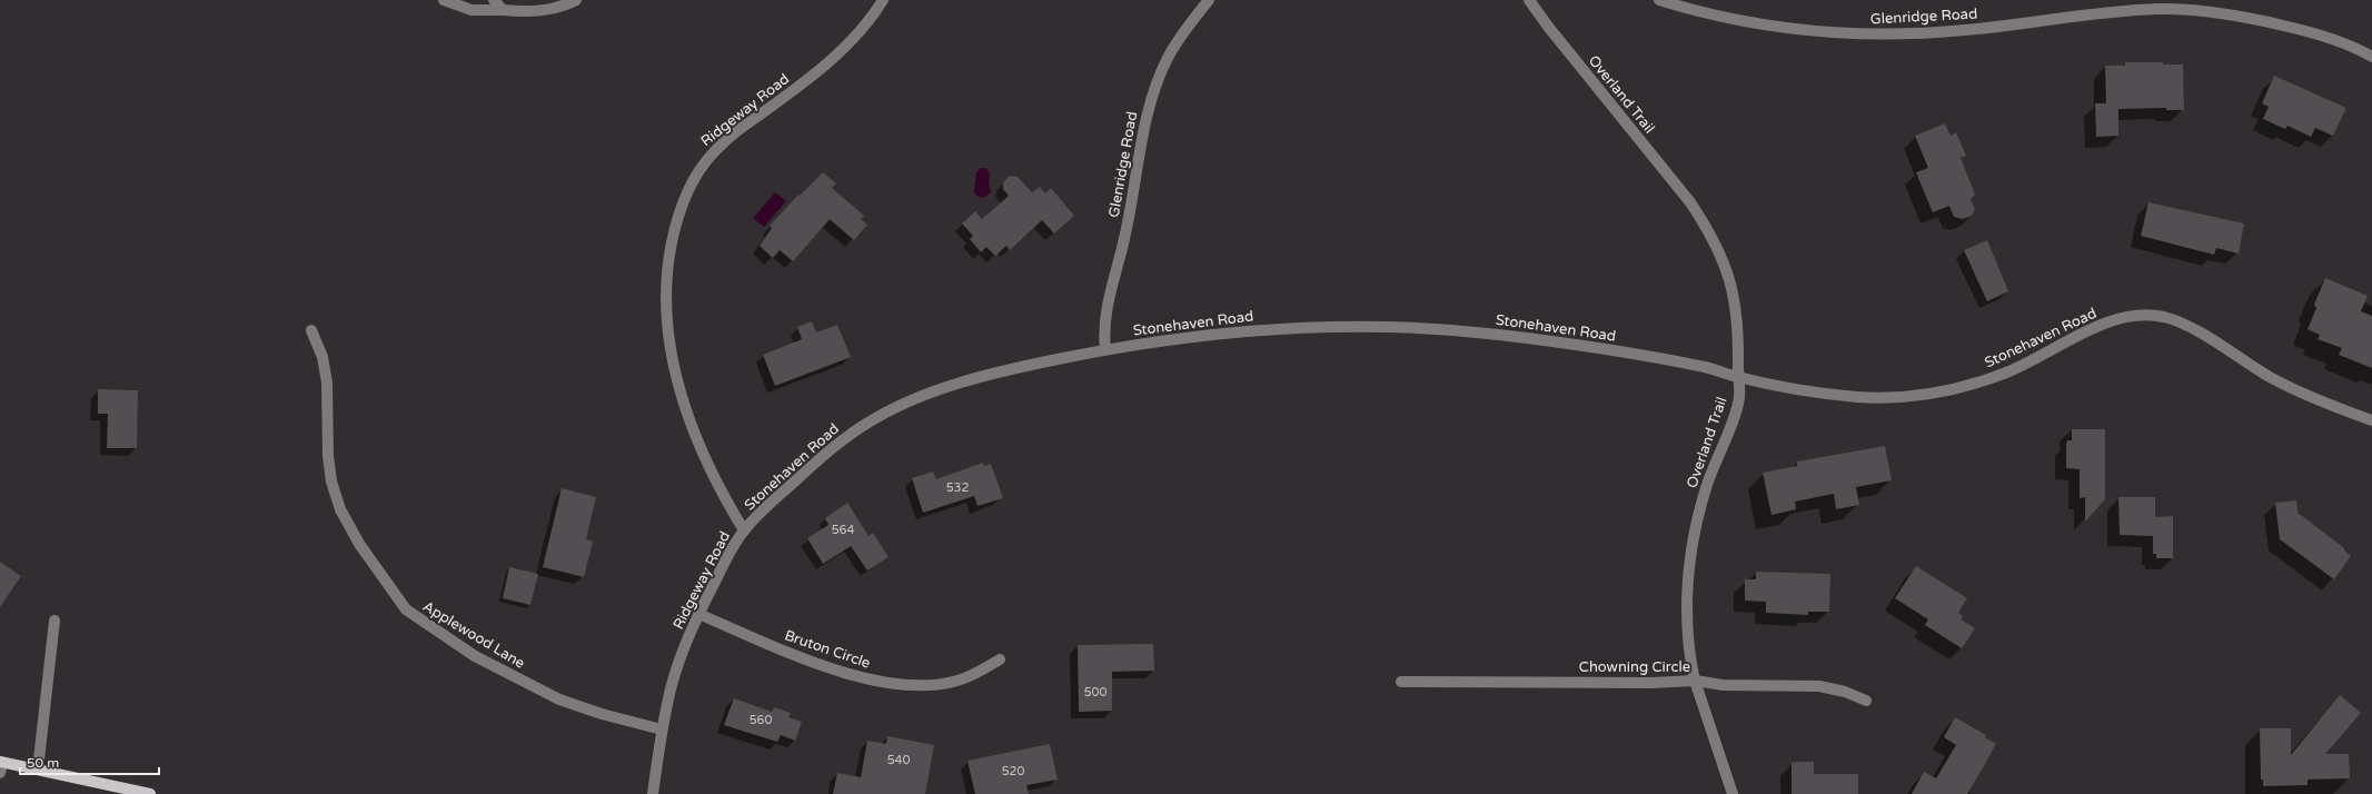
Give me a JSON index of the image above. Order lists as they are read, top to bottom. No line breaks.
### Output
{"streets":{"street":["Glenridge Road","Overland Trail","Ridgeway Road","Stonehaven Road","Applewood Lane","Bruton Circle","Chowning Circle"]},"crossings":[["Glenridge Road","Stonehaven Road"],["Overland Trail","Stonehaven Road"],["Overland Trail","Chowning Circle"],["Ridgeway Road","Stonehaven Road"],["Ridgeway Road","Applewood Lane"],["Ridgeway Road","Bruton Circle"]],"house_numbers":["532","564","500","560","540","520"],"scale_bar":"50 m"}
